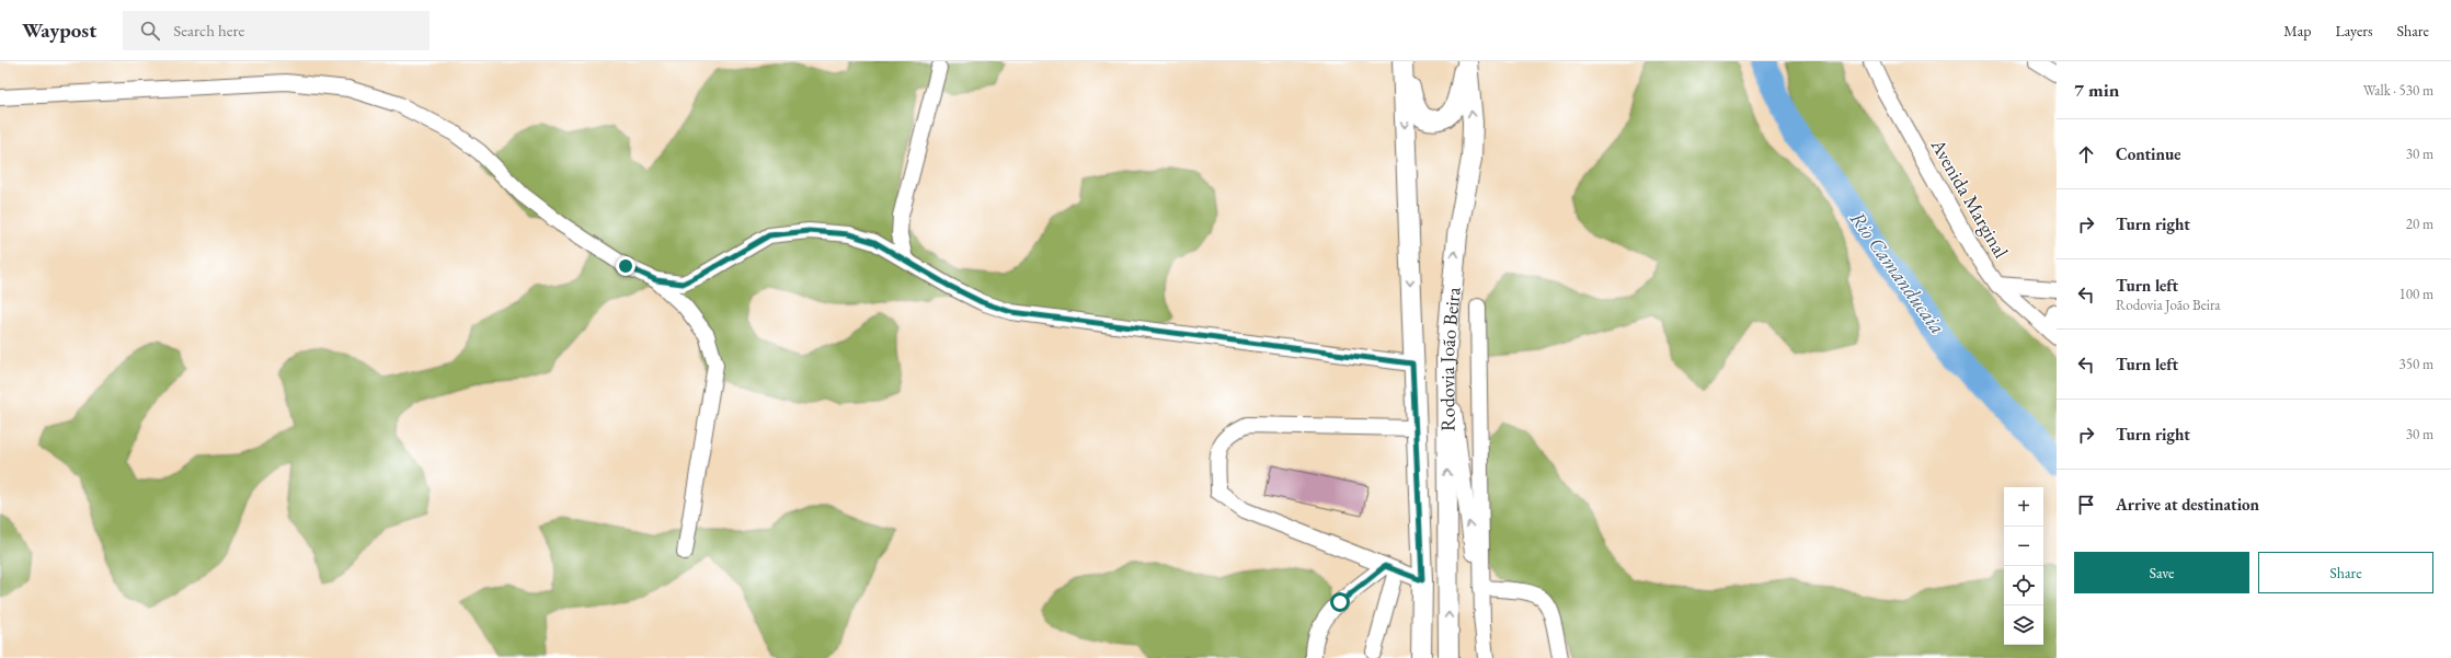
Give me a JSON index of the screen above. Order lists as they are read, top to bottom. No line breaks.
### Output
{"streets":{"main road":["Rodovia João Beira"],"street":["Avenida Marginal"]},"water":["Rio Camanducaia"],"page":{"header":"Waypost","search":"Search here","nav":["Map","Layers","Share"],"heading":["7 min","Walk · 530 m"],"list":[["Continue","30 m"],["Turn right","20 m"],["Turn left","Rodovia João Beira","100 m"],["Turn left","350 m"],["Turn right","30 m"],"Arrive at destination"],"map_buttons":["+","−"],"buttons":["Save","Share"]}}
